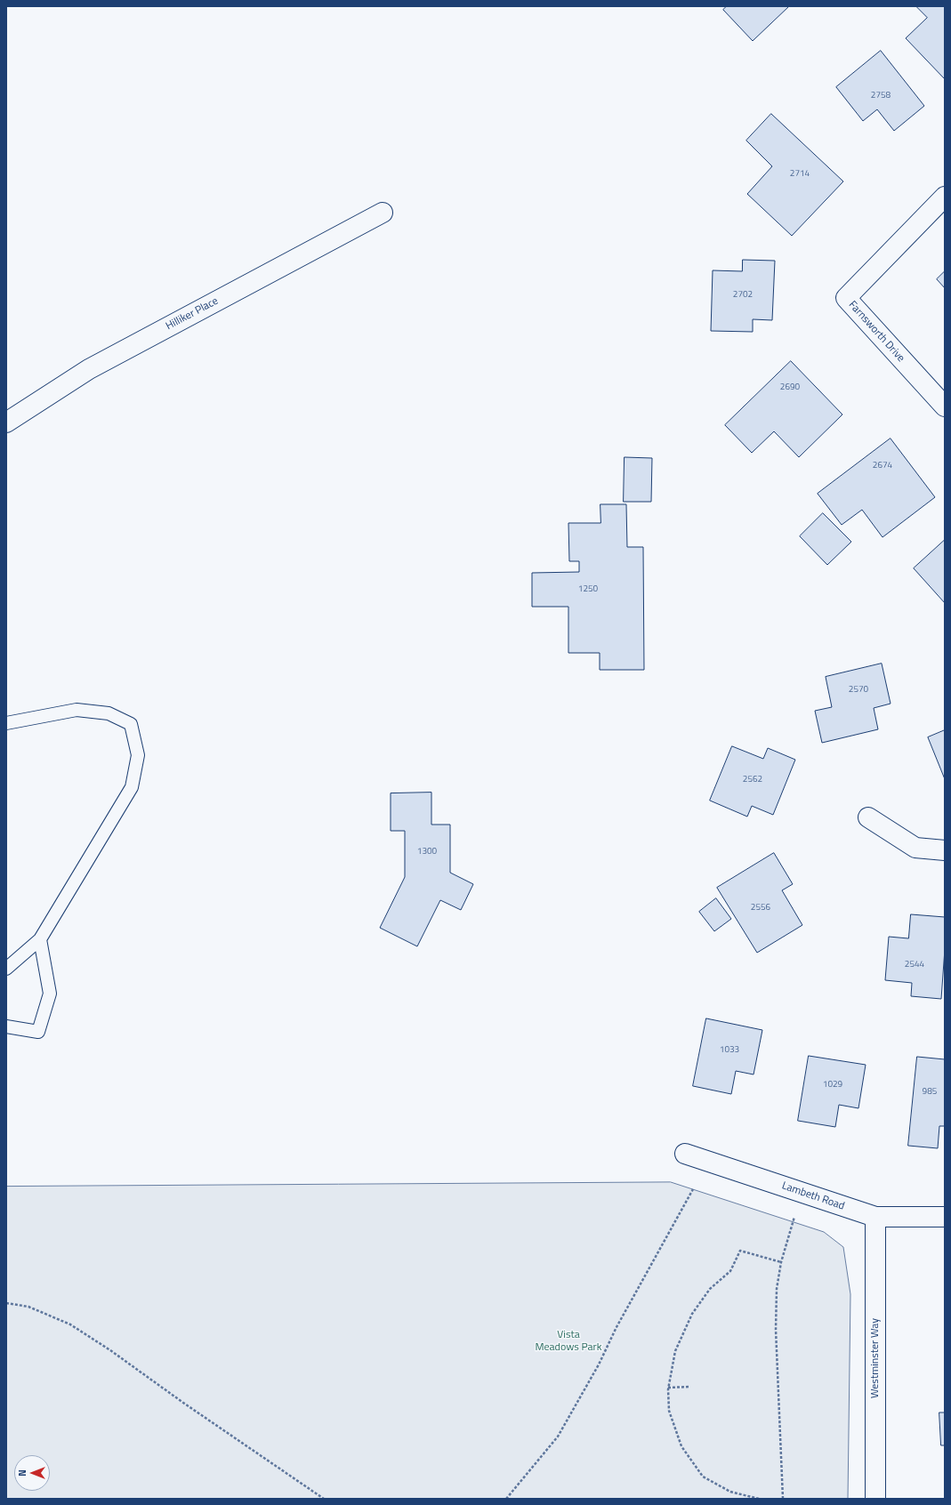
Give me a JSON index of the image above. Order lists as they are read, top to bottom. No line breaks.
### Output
{"streets":{"street":["Hilliker Place","Farnsworth Drive","Lambeth Road","Westminster Way"]},"crossings":[["Lambeth Road","Westminster Way"]],"parks":["Vista Meadows Park"],"house_numbers":["2758","2714","2702","2690","2674","1250","2570","2562","1300","2556","2544","1033","1029","985"],"north":"left"}
